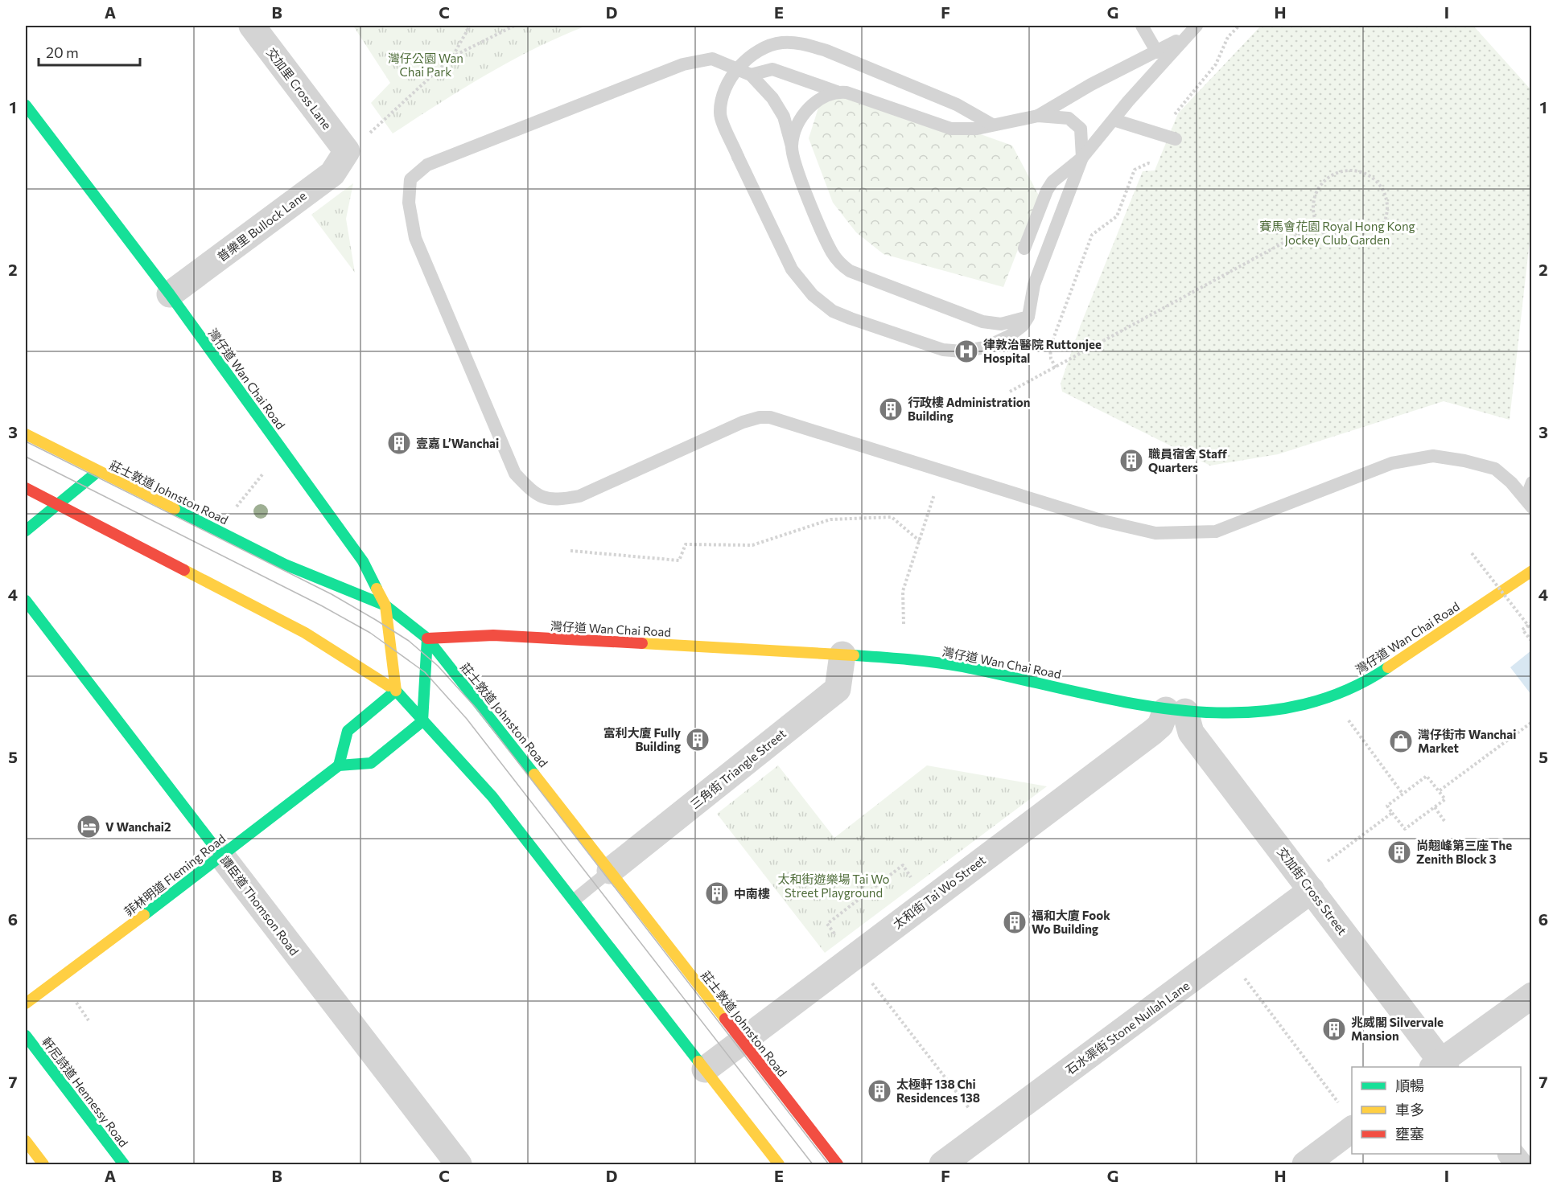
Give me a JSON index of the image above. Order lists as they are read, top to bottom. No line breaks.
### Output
{"streets":{"street":["交加里 Cross Lane","普樂里 Bullock Lane","灣仔道 Wan Chai Road","莊士敦道 Johnston Road","三角街 Triangle Street","菲林明道 Fleming Road","交加街 Cross Street","太和街 Tai Wo Street","譚臣道 Thomson Road","石水渠街 Stone Nullah Lane","軒尼詩道 Hennessy Road"]},"crossings":[["交加里 Cross Lane","普樂里 Bullock Lane"],["普樂里 Bullock Lane","灣仔道 Wan Chai Road"],["灣仔道 Wan Chai Road","莊士敦道 Johnston Road"],["灣仔道 Wan Chai Road","三角街 Triangle Street"],["灣仔道 Wan Chai Road","交加街 Cross Street"],["灣仔道 Wan Chai Road","太和街 Tai Wo Street"],["莊士敦道 Johnston Road","三角街 Triangle Street"],["莊士敦道 Johnston Road","太和街 Tai Wo Street"],["菲林明道 Fleming Road","譚臣道 Thomson Road"],["交加街 Cross Street","太和街 Tai Wo Street"],["交加街 Cross Street","石水渠街 Stone Nullah Lane"]],"parks":["灣仔公園 Wan Chai Park","賽馬會花園 Royal Hong Kong Jockey Club Garden","太和街遊樂場 Tai Wo Street Playground"],"places":{"hospital":["律敦治醫院 Ruttonjee Hospital"],"building":["行政樓 Administration Building","壹嘉 L’Wanchai","職員宿舍 Staff Quarters","富利大廈 Fully Building","尚翹峰第三座 The Zenith Block 3","中南樓","福和大廈 Fook Wo Building","兆威閣 Silvervale Mansion","太極軒 138 Chi Residences 138"],"shop":["灣仔街市 Wanchai Market"],"hotel":["V Wanchai2"]},"legend":["順暢","車多","壅塞"],"scale_bar":"20 m","grid":{"columns":["A","B","C","D","E","F","G","H","I"],"rows":["1","2","3","4","5","6","7"]}}
